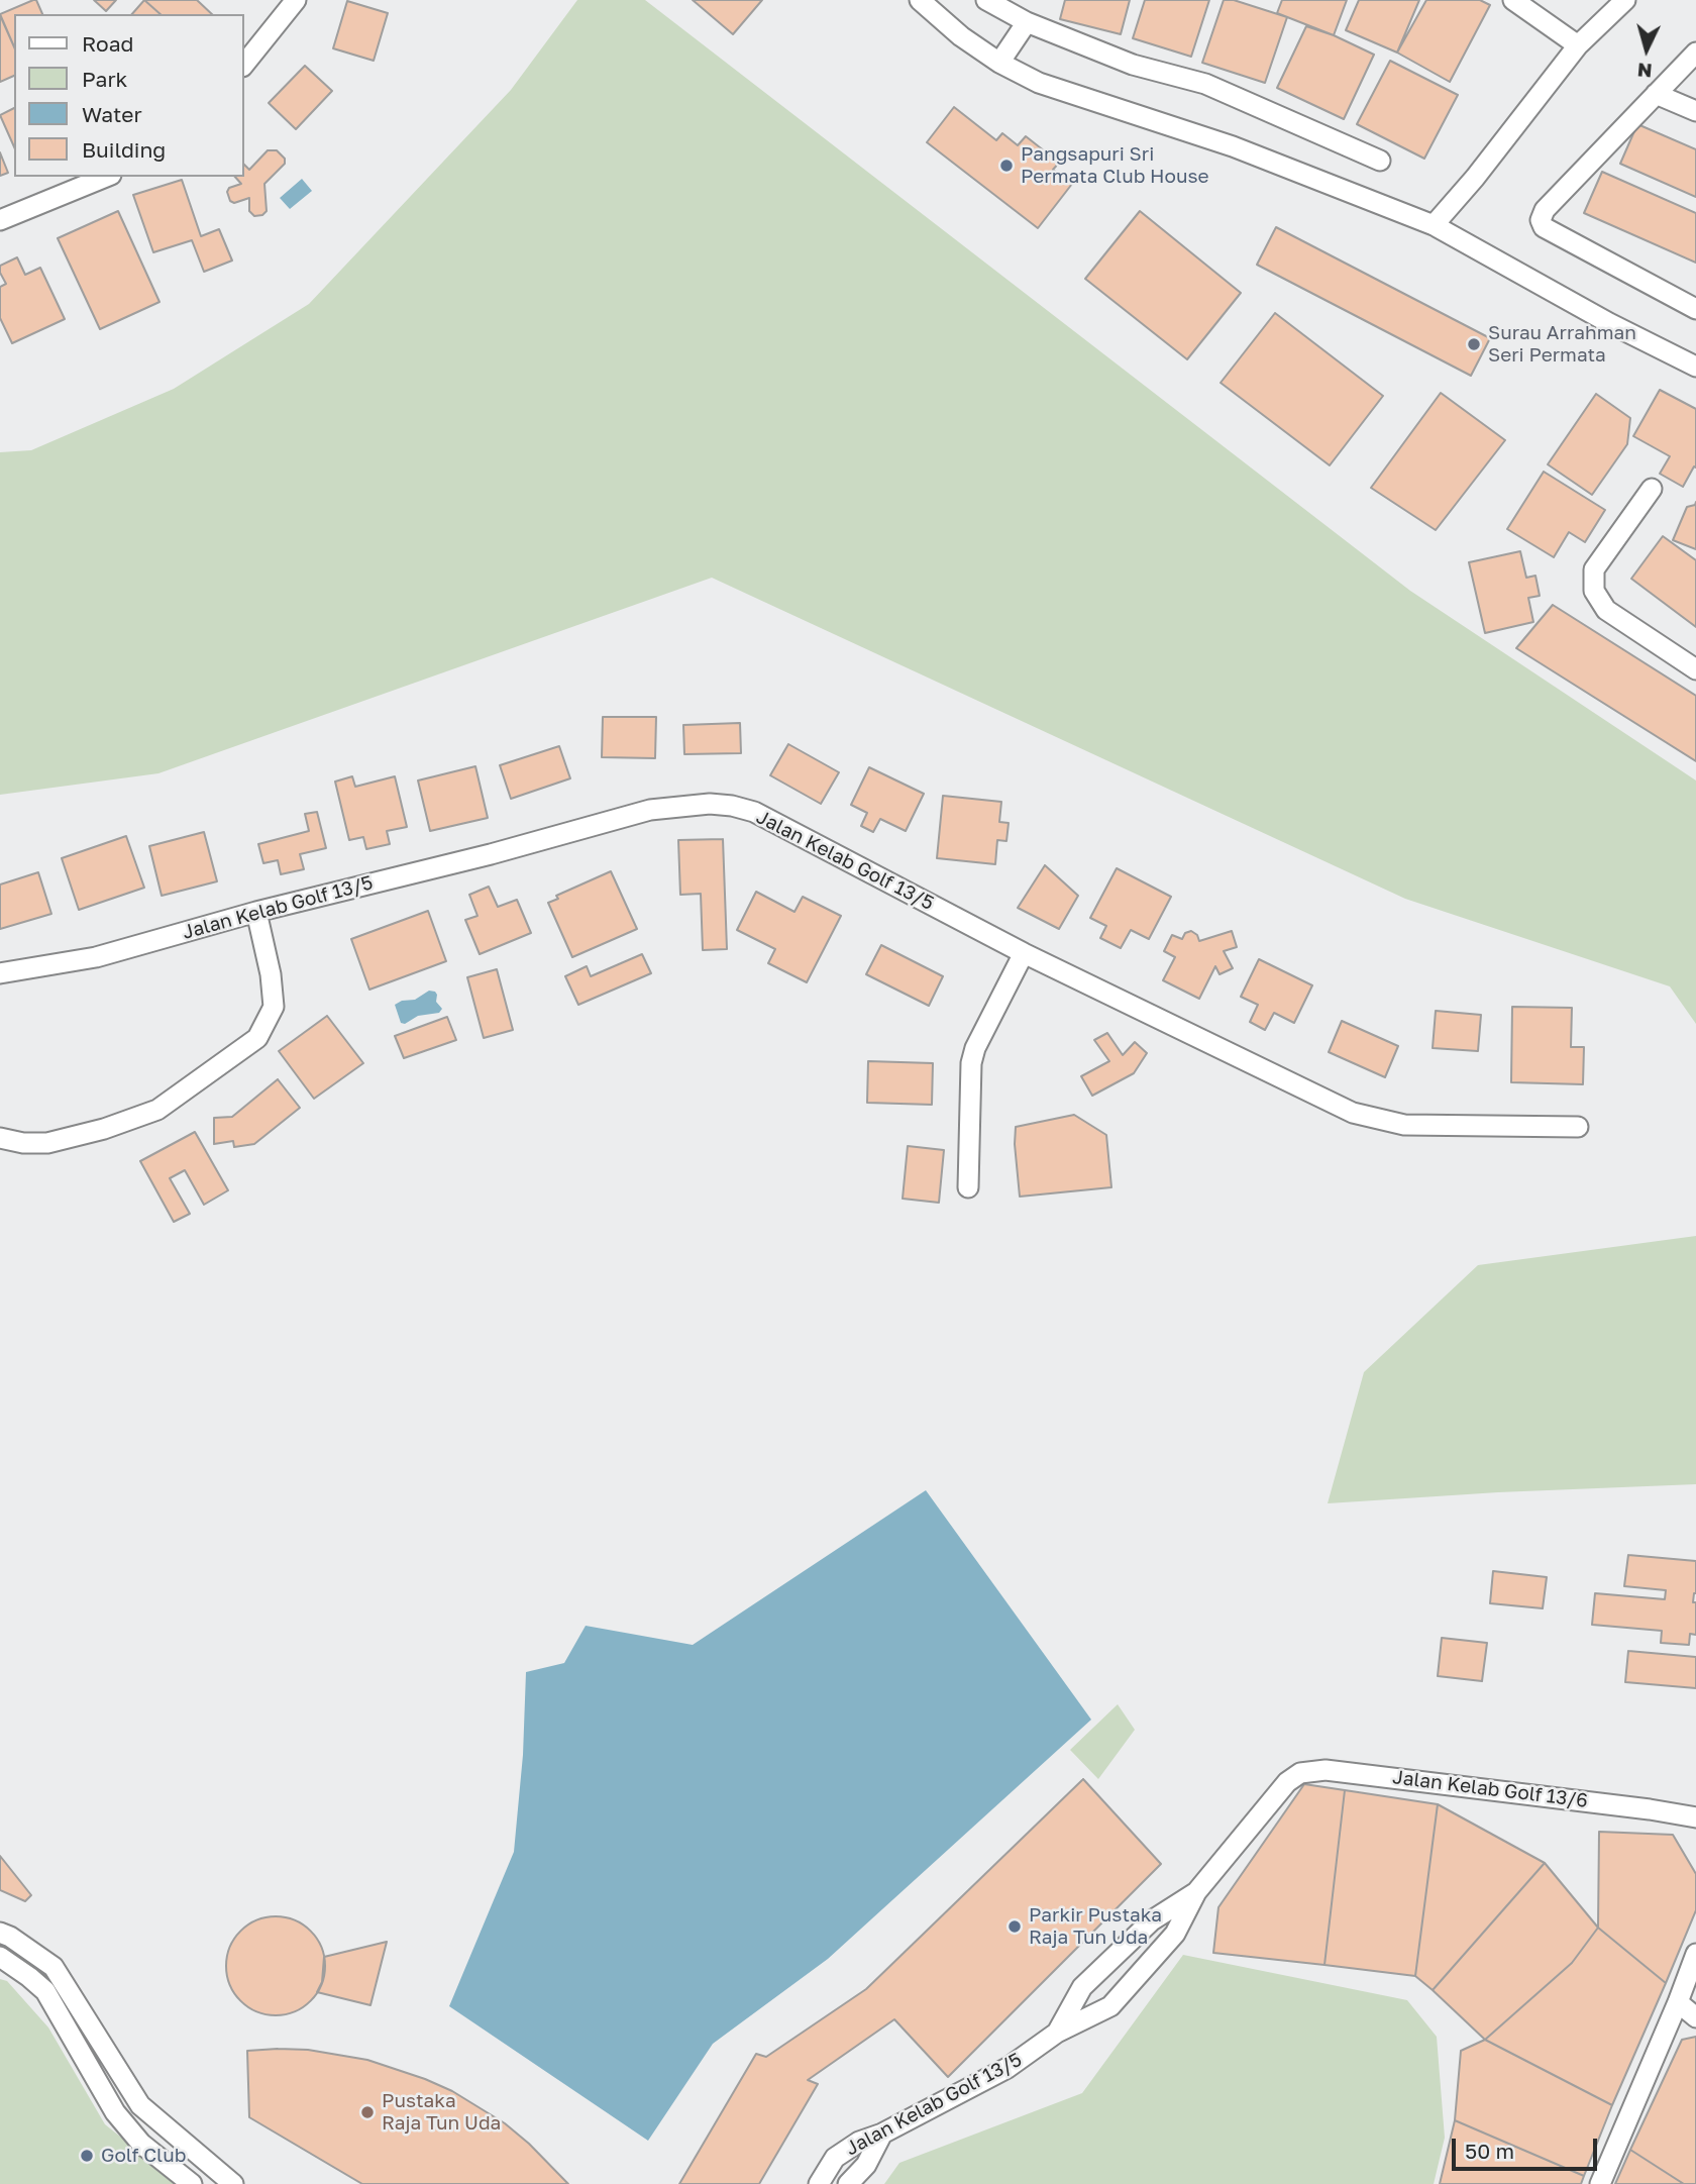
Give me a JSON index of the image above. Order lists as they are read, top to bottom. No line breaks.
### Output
{"streets":{"street":["Jalan Kelab Golf 13/5","Jalan Kelab Golf 13/6"]},"crossings":[["Jalan Kelab Golf 13/5","Jalan Kelab Golf 13/6"]],"places":["Pangsapuri Sri Permata Club House","Surau Arrahman Seri Permata","Parkir Pustaka Raja Tun Uda","Pustaka Raja Tun Uda","Golf Club"],"legend":["Road","Park","Water","Building"],"scale_bar":"50 m","north":"bottom"}
